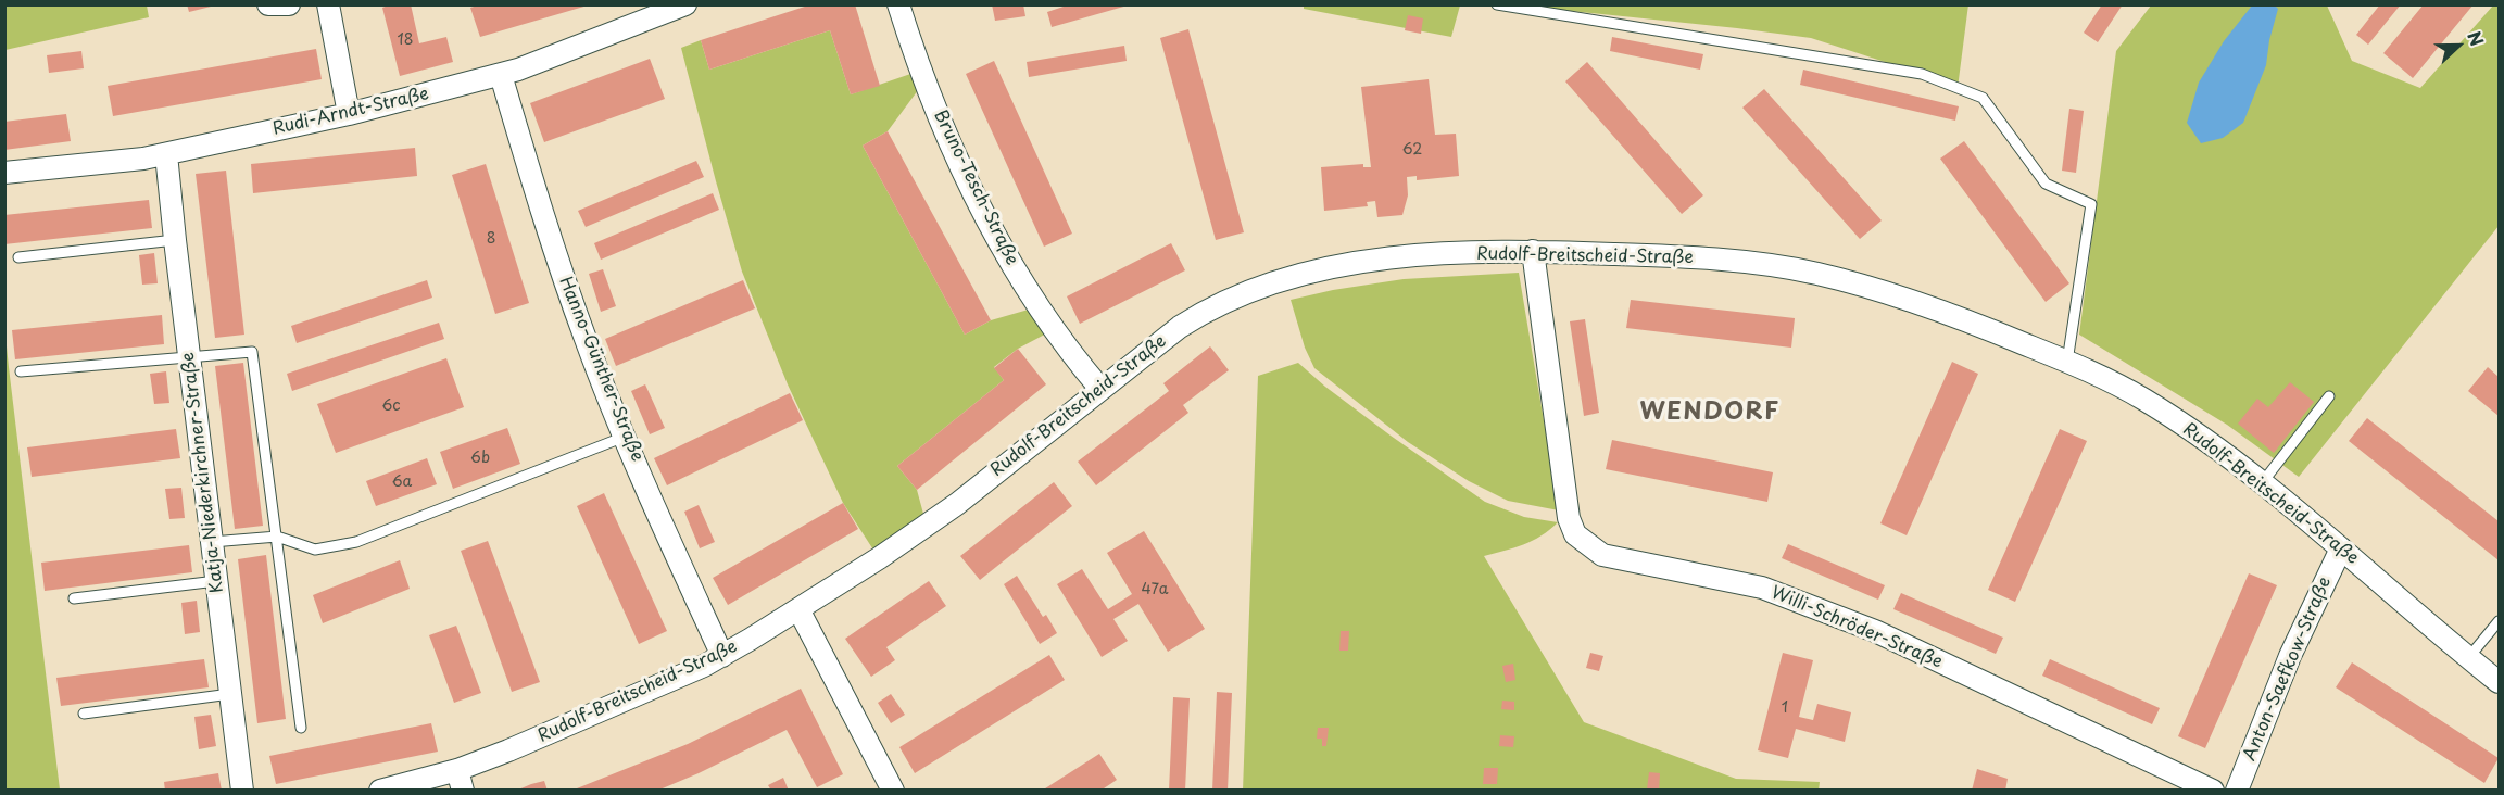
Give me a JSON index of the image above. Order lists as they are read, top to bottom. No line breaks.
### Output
{"streets":{"street":["Rudi-Arndt-Straße","Bruno-Tesch-Straße","Rudolf-Breitscheid-Straße","Hanno-Günther-Straße","Katja-Niederkirchner-Straße","Willi-Schröder-Straße","Anton-Saefkow-Straße"]},"crossings":[["Rudi-Arndt-Straße","Hanno-Günther-Straße"],["Rudi-Arndt-Straße","Katja-Niederkirchner-Straße"],["Bruno-Tesch-Straße","Rudolf-Breitscheid-Straße"],["Rudolf-Breitscheid-Straße","Hanno-Günther-Straße"],["Rudolf-Breitscheid-Straße","Willi-Schröder-Straße"],["Rudolf-Breitscheid-Straße","Anton-Saefkow-Straße"]],"districts":["WENDORF"],"house_numbers":["18","62","8","6c","6b","6a","47a","1"],"north":"right"}
